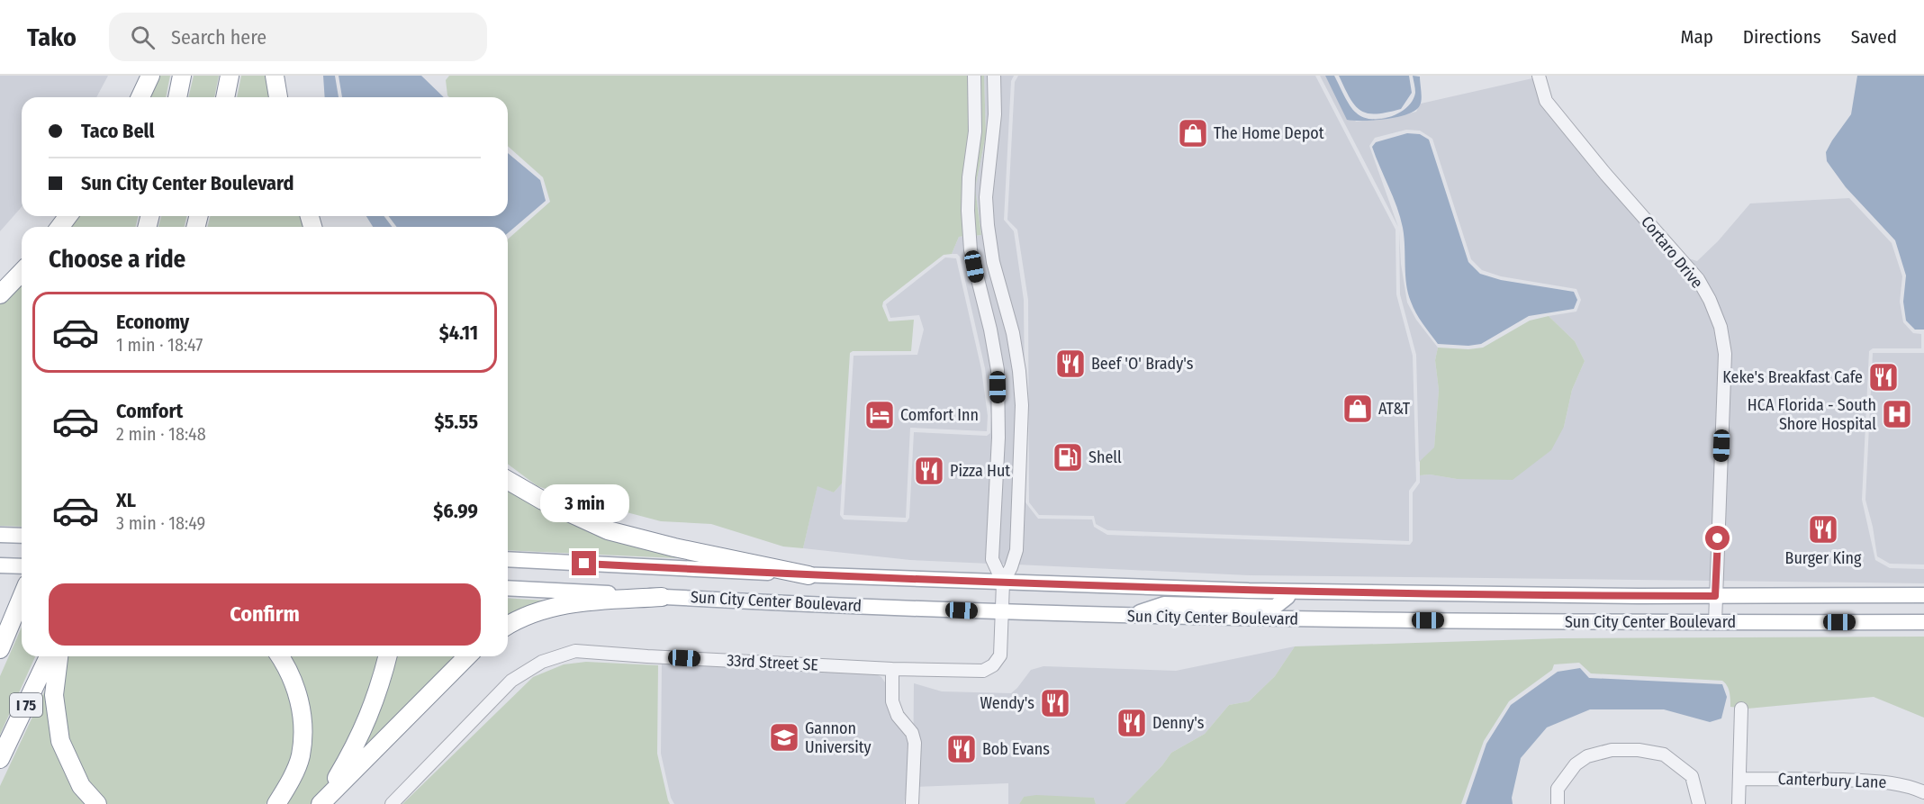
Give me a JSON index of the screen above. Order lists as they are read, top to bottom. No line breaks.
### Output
{"streets":{"highway":["I 75"],"main road":["Sun City Center Boulevard"],"street":["Cortaro Drive","33rd Street SE","Canterbury Lane"]},"crossings":[["Cortaro Drive","Sun City Center Boulevard"],["Sun City Center Boulevard","33rd Street SE"]],"places":{"shop":["The Home Depot","AT&T"],"restaurant":["Beef 'O' Brady's","Keke's Breakfast Cafe","Pizza Hut","Burger King","Wendy's","Denny's","Bob Evans"],"hospital":["HCA Florida - South Shore Hospital"],"hotel":["Comfort Inn"],"fuel station":["Shell"],"school or university":["Gannon University"]},"page":{"header":"Tako","search":"Search here","nav":["Map","Directions","Saved"],"banner":["Taco Bell","Sun City Center Boulevard"],"heading":"Choose a ride","list":[{"name":"Economy","note":"1 min · 18:47","value":"$4.11"},{"name":"Comfort","note":"2 min · 18:48","value":"$5.55"},{"name":"XL","note":"3 min · 18:49","value":"$6.99"}],"bubble":"3 min","buttons":"Confirm"}}
